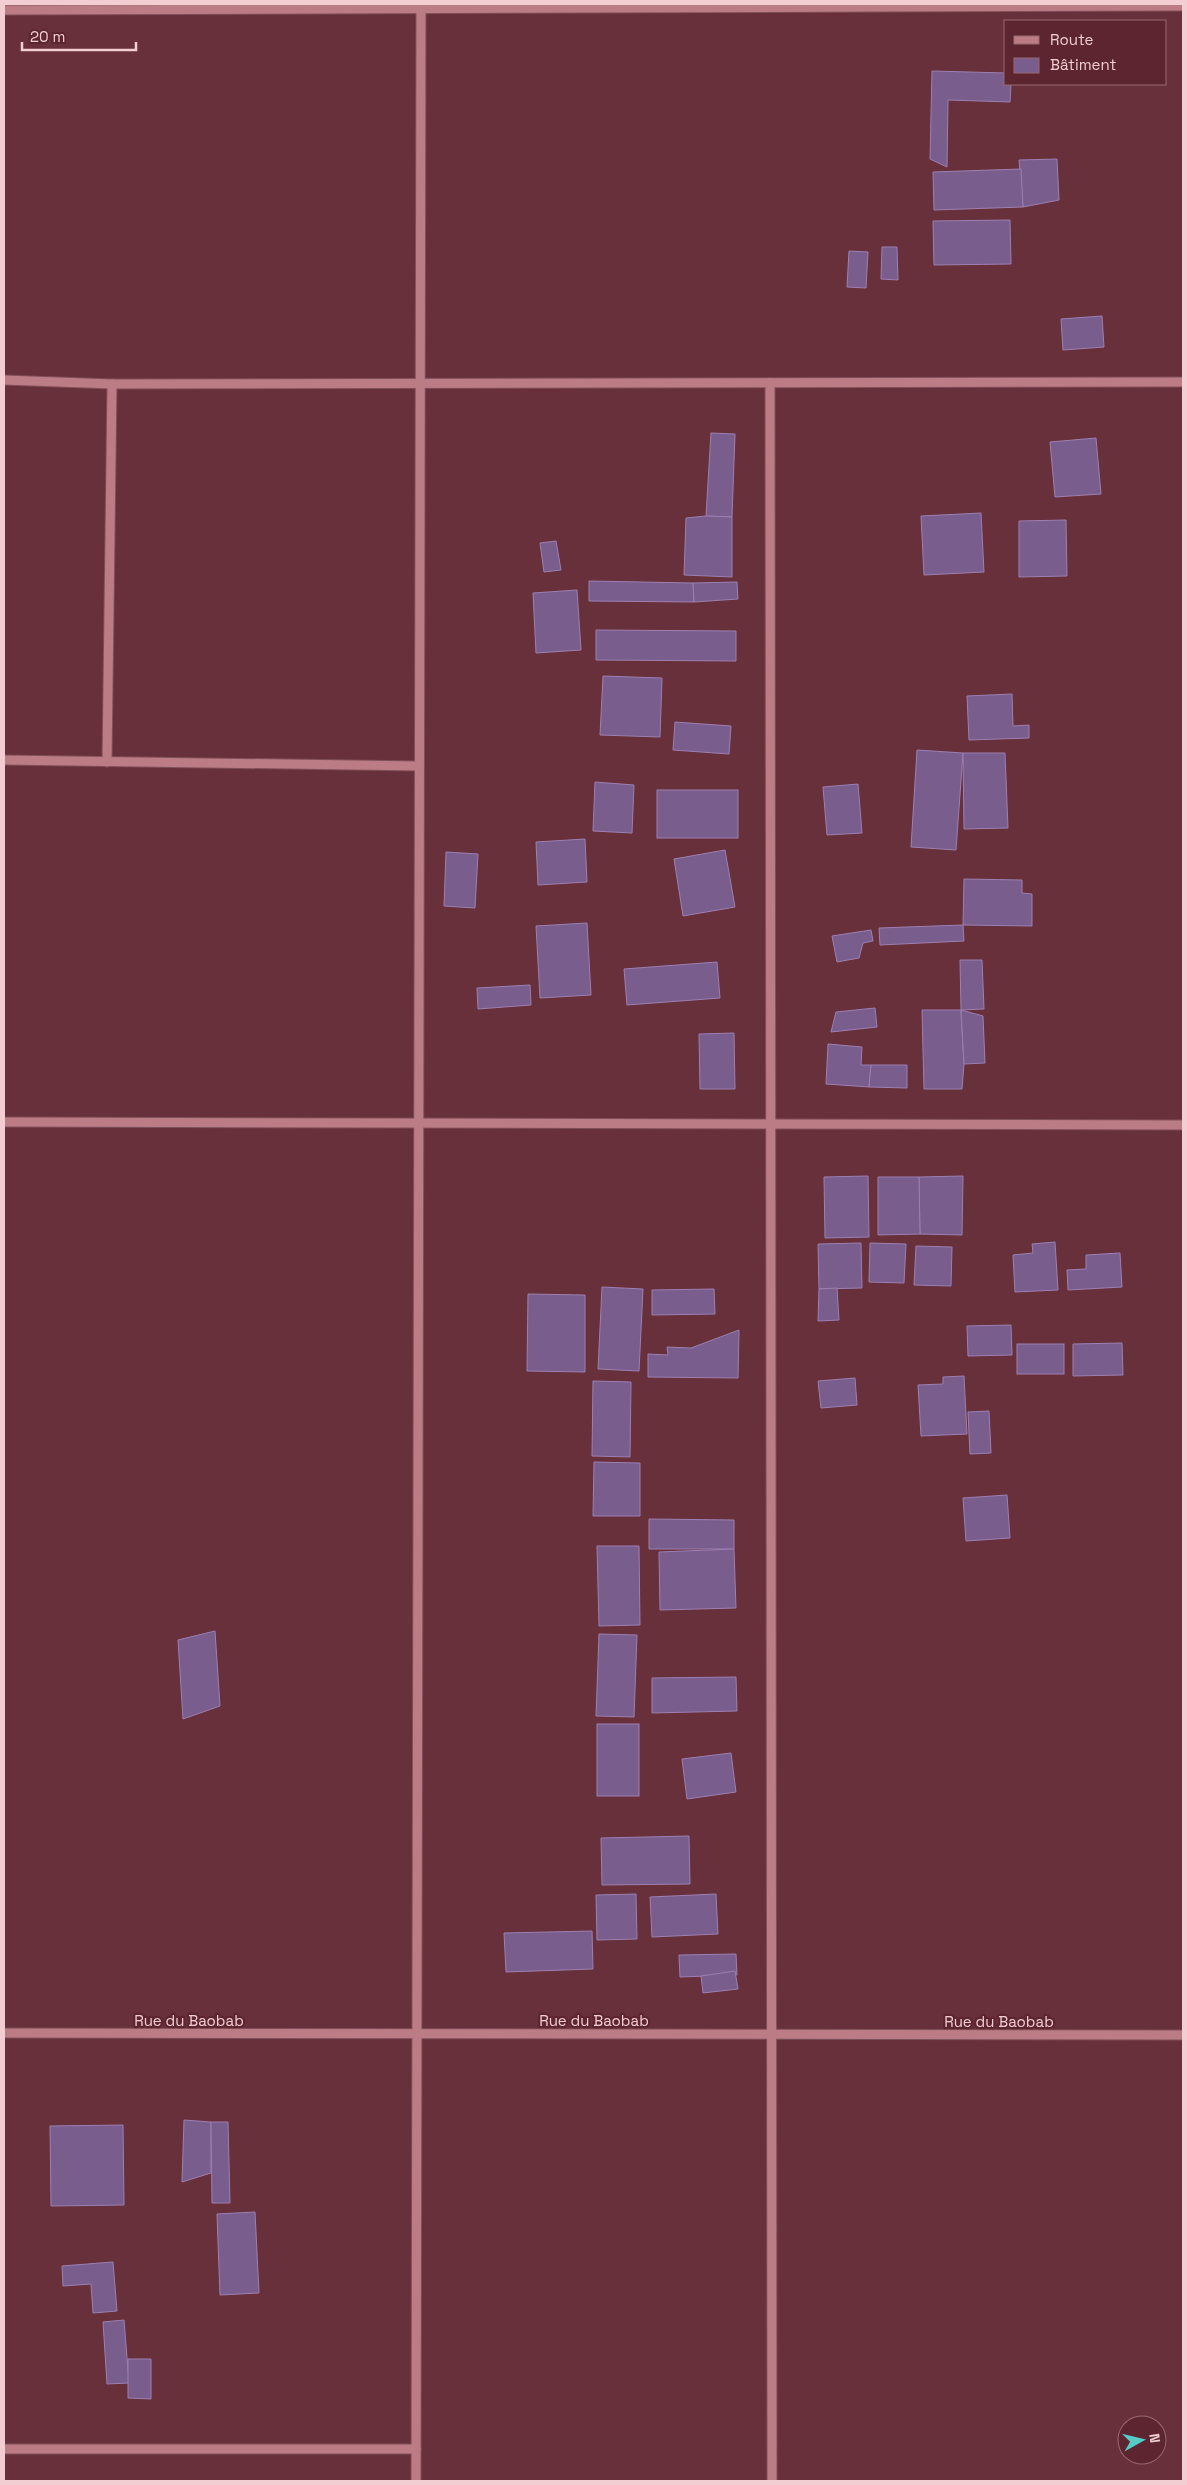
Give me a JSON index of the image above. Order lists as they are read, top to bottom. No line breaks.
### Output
{"streets":{"street":["Rue du Baobab"]},"legend":["Route","Bâtiment"],"scale_bar":"20 m","north":"right"}
